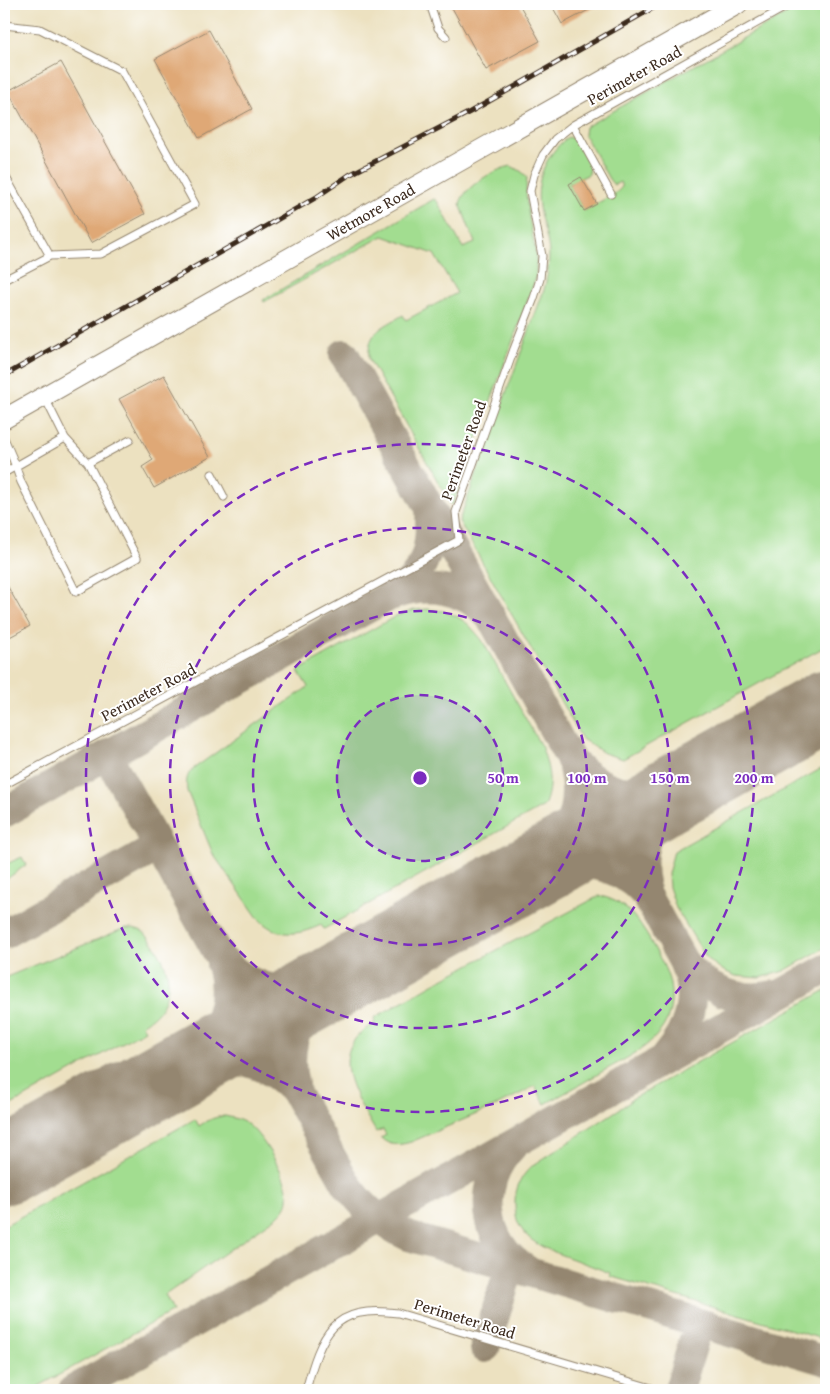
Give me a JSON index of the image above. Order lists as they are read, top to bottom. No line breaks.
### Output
{"streets":{"main road":["Wetmore Road"],"lane":["Perimeter Road"]},"rings":["50 m","100 m","150 m","200 m"]}
